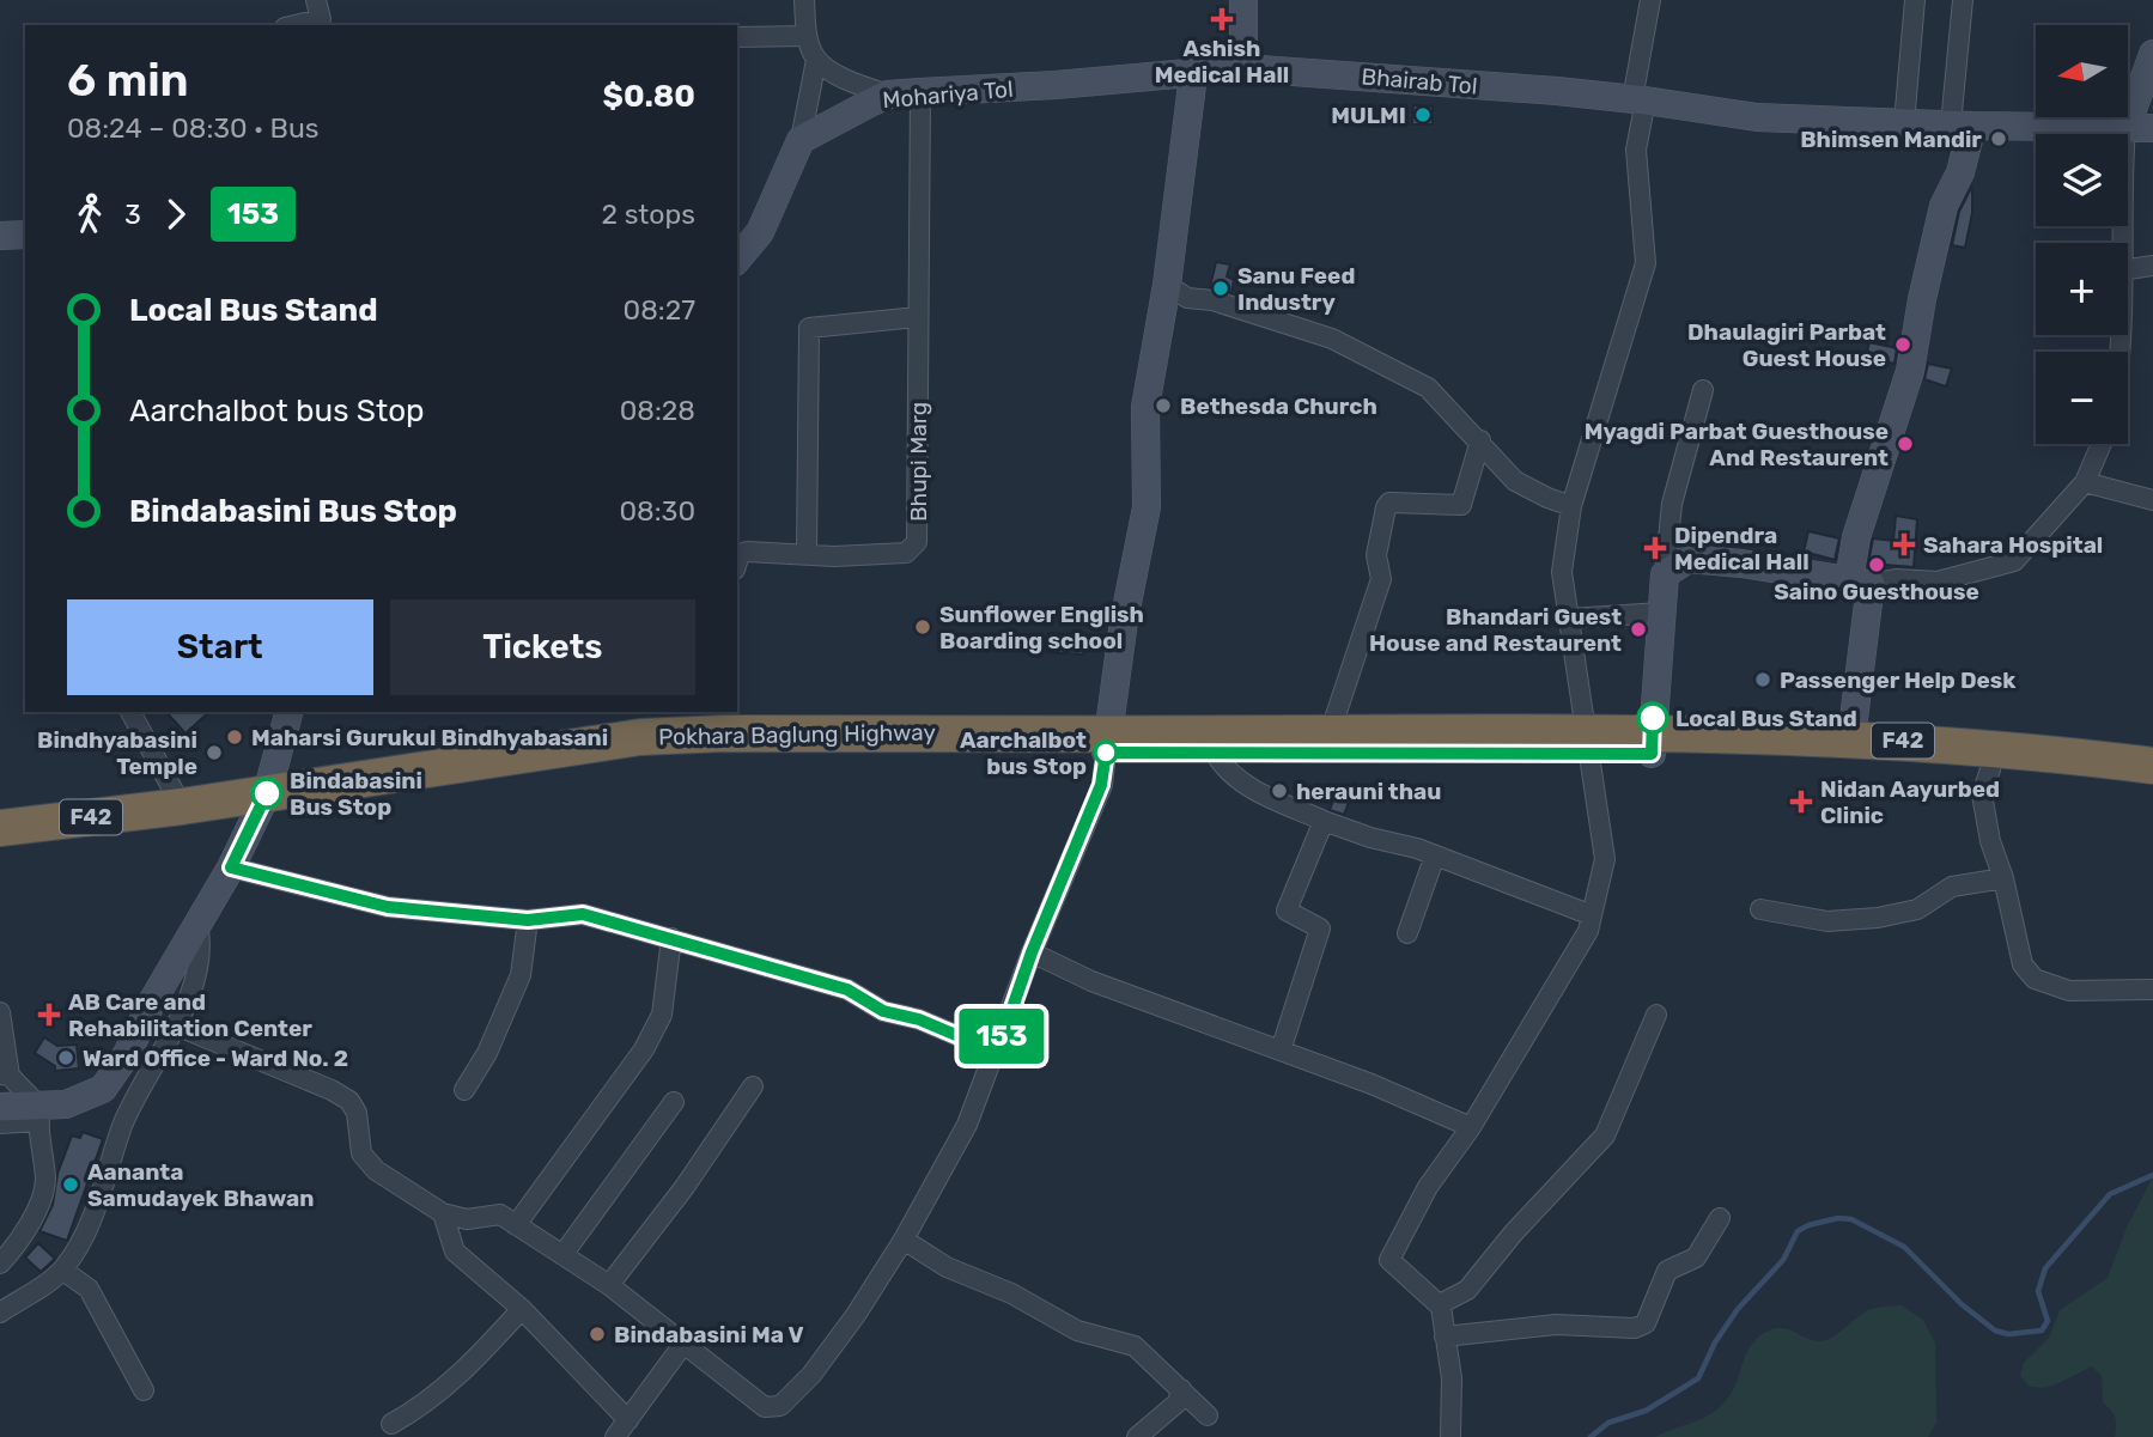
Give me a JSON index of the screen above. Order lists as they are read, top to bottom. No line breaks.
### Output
{"streets":{"highway":["Pokhara Baglung Highway","F42"],"street":["Bhairab Tol","Mohariya Tol","Bhupi Marg"]},"crossings":[["Bhairab Tol","Mohariya Tol"],["Mohariya Tol","Bhupi Marg"]],"places":{"health":["Ashish Medical Hall","Sahara Hospital","Dipendra Medical Hall","Nidan Aayurbed Clinic","AB Care and Rehabilitation Center"],"other":["MULMI","Bhimsen Mandir","Sanu Feed Industry","Dhaulagiri Parbat Guest House","Bethesda Church","Myagdi Parbat Guesthouse And Restaurent","Saino Guesthouse","Sunflower English Boarding school","Bhandari Guest House and Restaurent","Passenger Help Desk","Local Bus Stand","Maharsi Gurukul Bindhyabasani","Bindhyabasini Temple","Aarchalbot bus Stop","herauni thau","Bindabasini Bus Stop","Ward Office - Ward No. 2","Aananta Samudayek Bhawan","Bindabasini Ma V"]},"lines":["bus line 153"],"north":"left","page":{"on_map":"153","map_buttons":["+","−"],"heading":["6 min","08:24 – 08:30 · Bus","$0.80"],"legs":["3","153","2 stops"],"list":[{"name":"Local Bus Stand","value":"08:27"},{"name":"Aarchalbot bus Stop","value":"08:28"},{"name":"Bindabasini Bus Stop","value":"08:30"}],"buttons":["Start","Tickets"]}}
